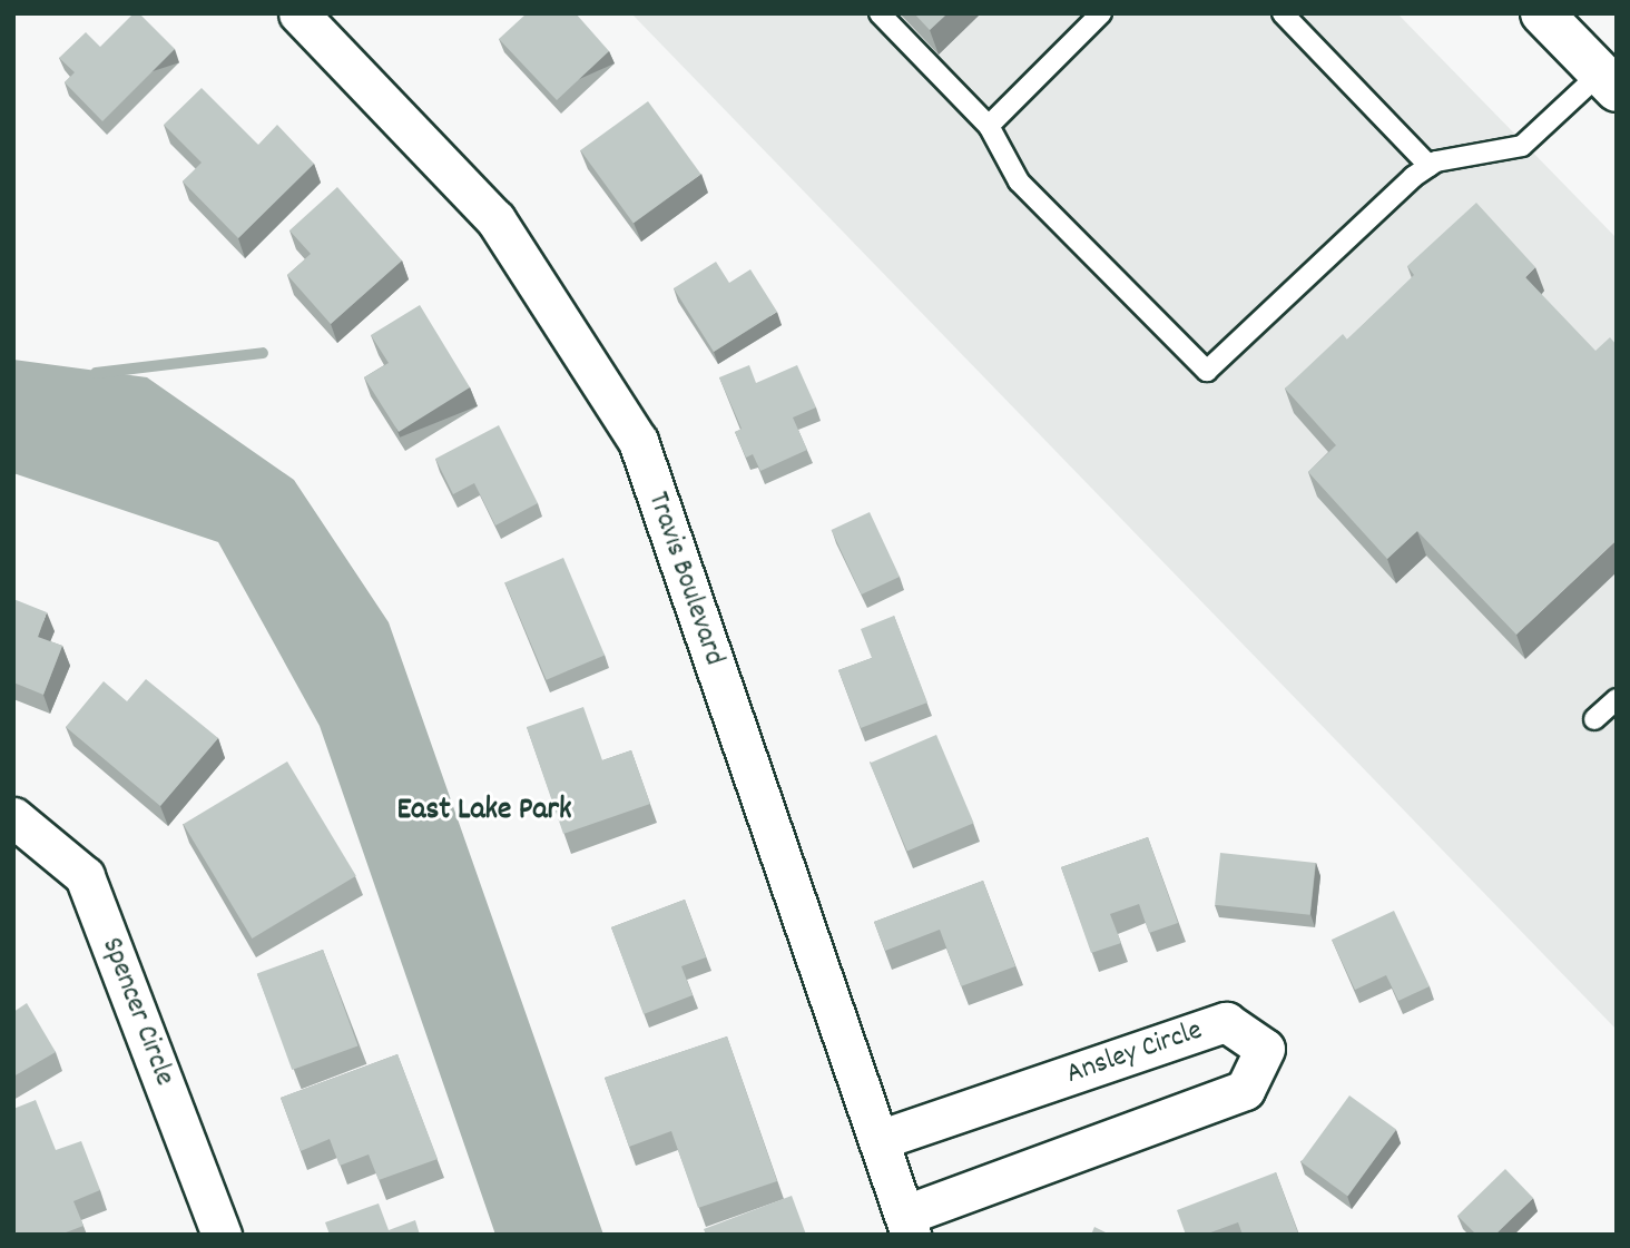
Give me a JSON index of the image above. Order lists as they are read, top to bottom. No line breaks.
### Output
{"streets":{"street":["Travis Boulevard","Spencer Circle","Ansley Circle"]},"crossings":[["Travis Boulevard","Ansley Circle"]],"districts":["East Lake Park"]}
